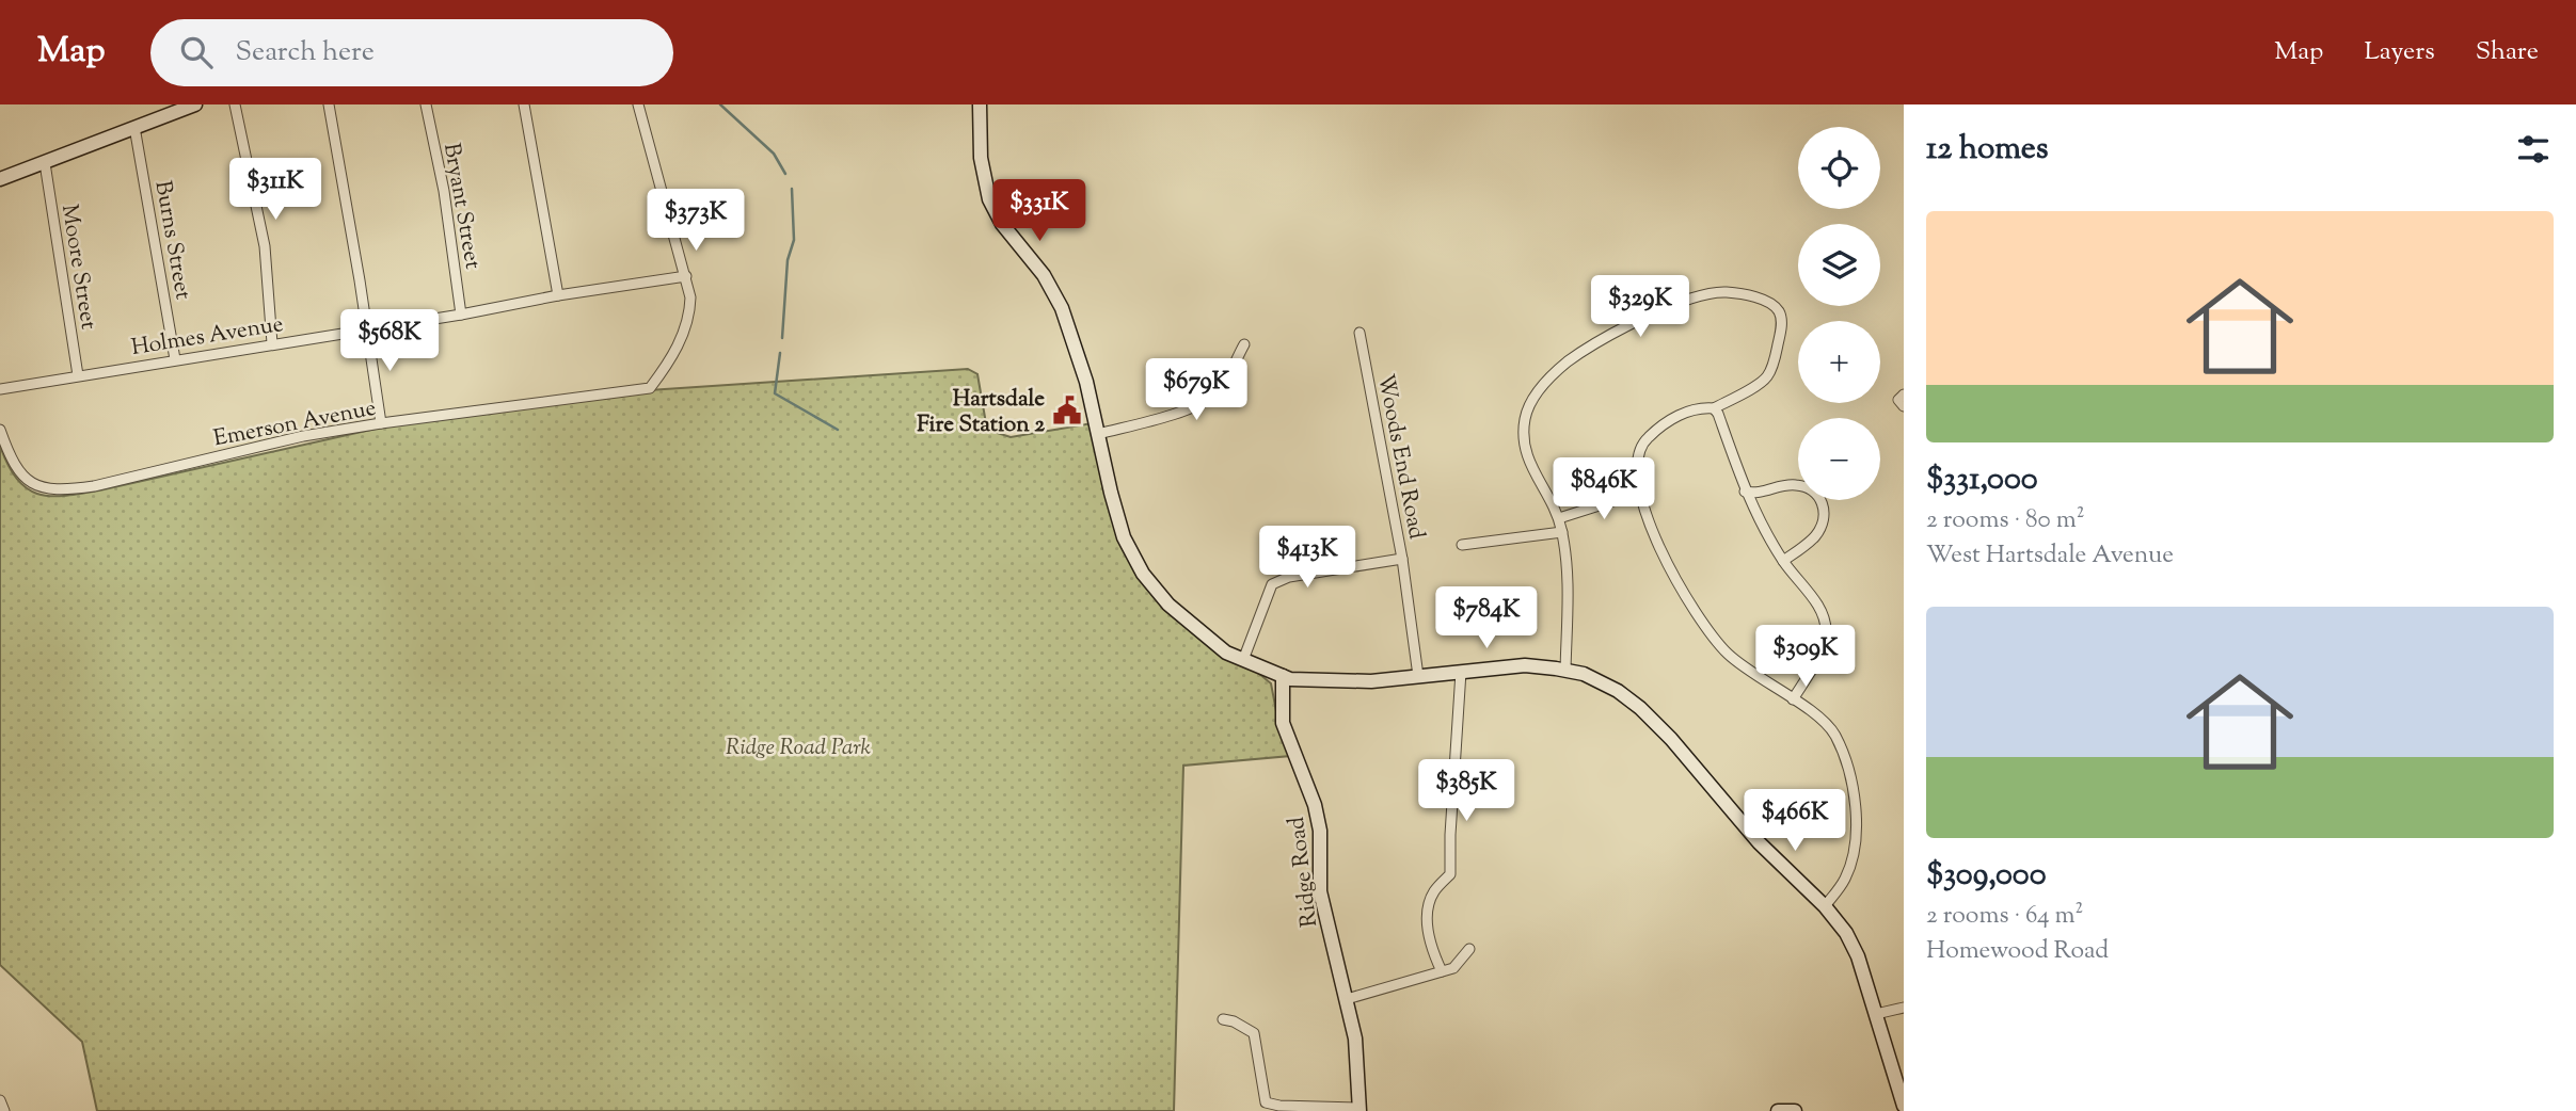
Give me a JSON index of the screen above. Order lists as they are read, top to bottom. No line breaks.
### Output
{"streets":{"main road":["Ridge Road"],"street":["Bryant Street","Burns Street","Moore Street","Holmes Avenue","Emerson Avenue","Woods End Road"]},"crossings":[["Bryant Street","Holmes Avenue"],["Burns Street","Holmes Avenue"],["Moore Street","Holmes Avenue"],["Holmes Avenue","Emerson Avenue"]],"parks":["Ridge Road Park"],"places":{"public building":["Hartsdale Fire Station 2"]},"page":{"header":"Map","search":"Search here","nav":["Map","Layers","Share"],"heading":"12 homes","map_buttons":["+","−"],"price":["$311K","$331K","$373K","$329K","$568K","$679K","$846K","$413K","$784K","$309K","$385K","$466K"],"list":[{"name":"$331,000","note":"2 rooms · 80 m² · West Hartsdale Avenue"},{"name":"$309,000","note":"2 rooms · 64 m² · Homewood Road"}]}}
